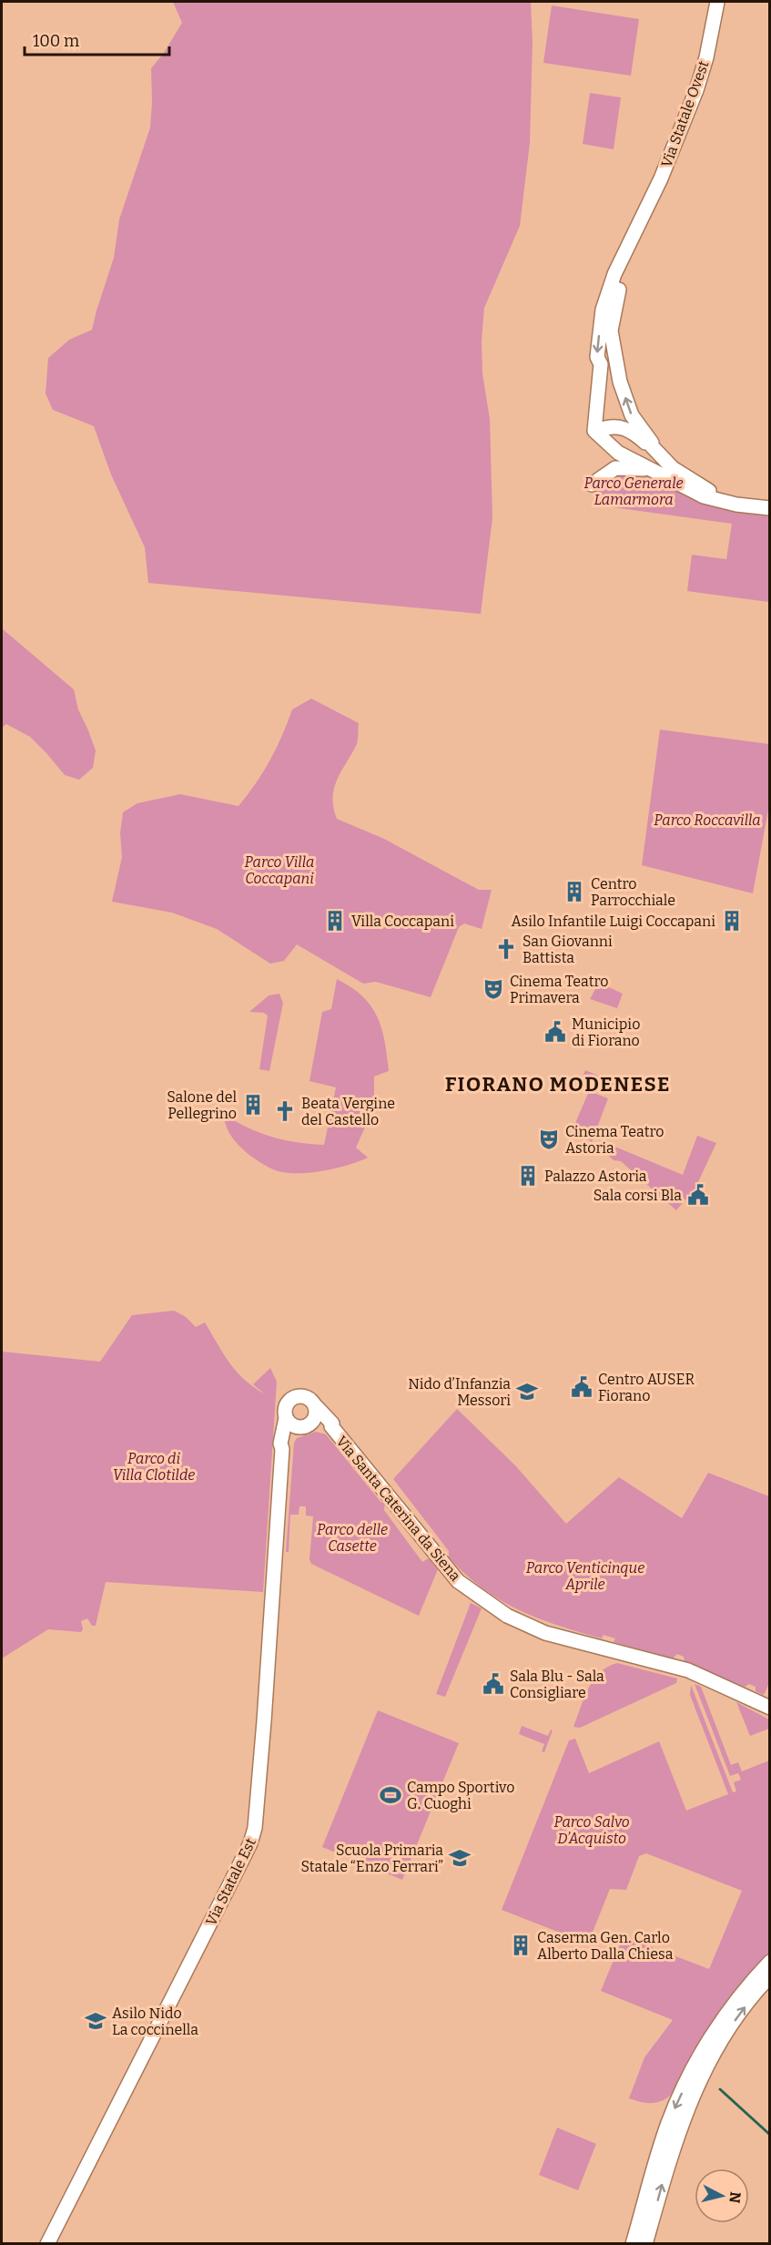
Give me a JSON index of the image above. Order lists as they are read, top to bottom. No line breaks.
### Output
{"streets":{"street":["Via Statale Ovest","Via Santa Caterina da Siena","Via Statale Est"]},"crossings":[["Via Santa Caterina da Siena","Via Statale Est"]],"districts":["FIORANO MODENESE"],"parks":["Parco Generale Lamarmora","Parco Roccavilla","Parco Villa Coccapani","Parco di Villa Clotilde","Parco delle Casette","Parco Venticinque Aprile","Parco Salvo D’Acquisto"],"places":{"building":["Centro Parrocchiale","Villa Coccapani","Asilo Infantile Luigi Coccapani","Salone del Pellegrino","Palazzo Astoria","Caserma Gen. Carlo Alberto Dalla Chiesa"],"church":["San Giovanni Battista","Beata Vergine del Castello"],"theatre":["Cinema Teatro Primavera","Cinema Teatro Astoria"],"public building":["Municipio di Fiorano","Sala corsi Bla","Centro AUSER Fiorano","Sala Blu - Sala Consigliare"],"school or university":["Nido d’Infanzia Messori","Scuola Primaria Statale “Enzo Ferrari”","Asilo Nido La coccinella"],"sports":["Campo Sportivo G. Cuoghi"]},"scale_bar":"100 m","north":"right"}
